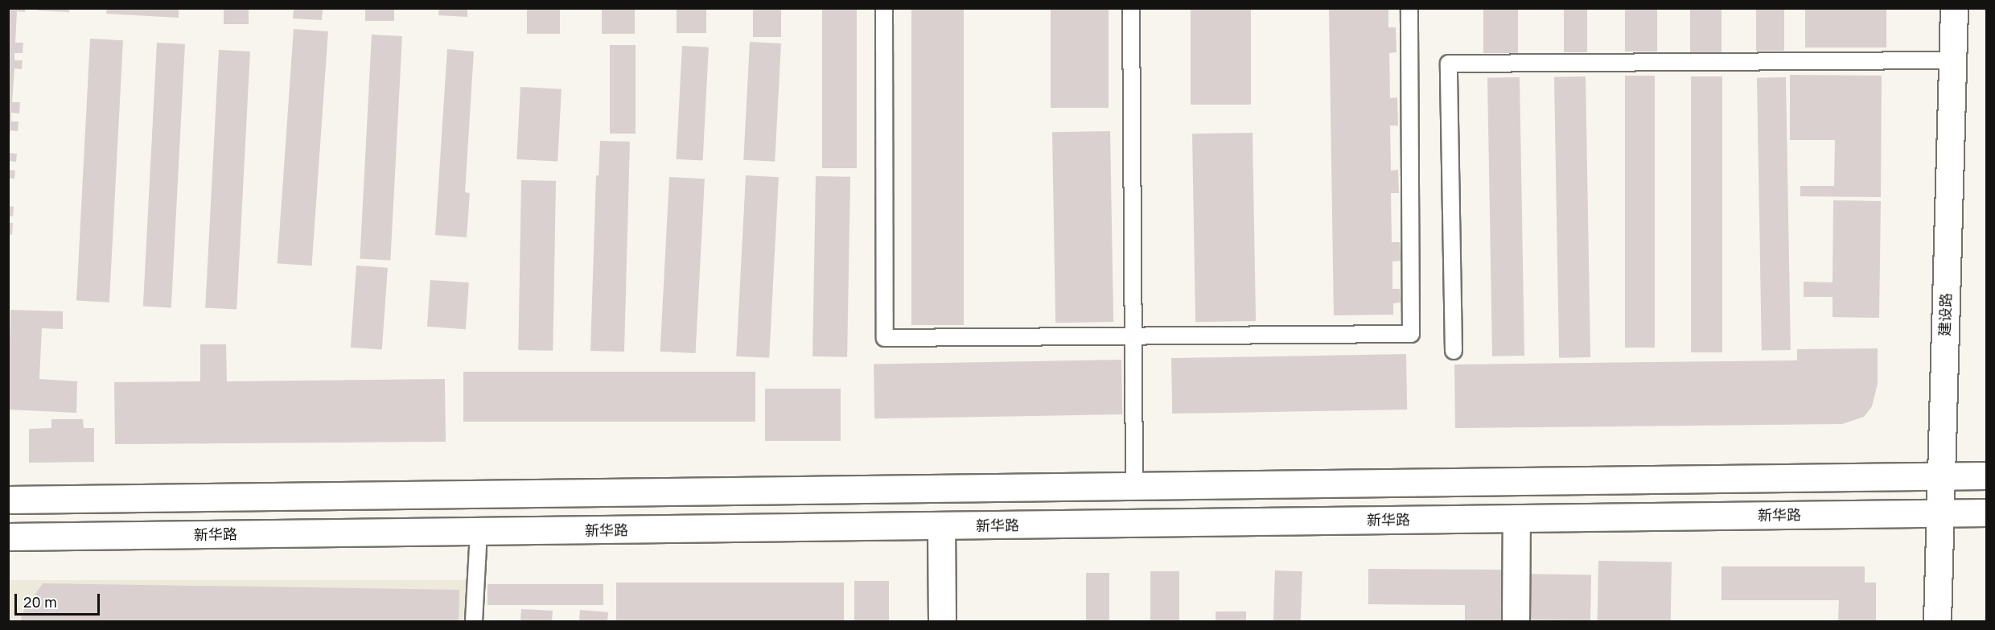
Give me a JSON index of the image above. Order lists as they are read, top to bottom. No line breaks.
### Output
{"streets":{"main road":["建设路","新华路"]},"crossings":[["建设路","新华路"]],"scale_bar":"20 m"}
